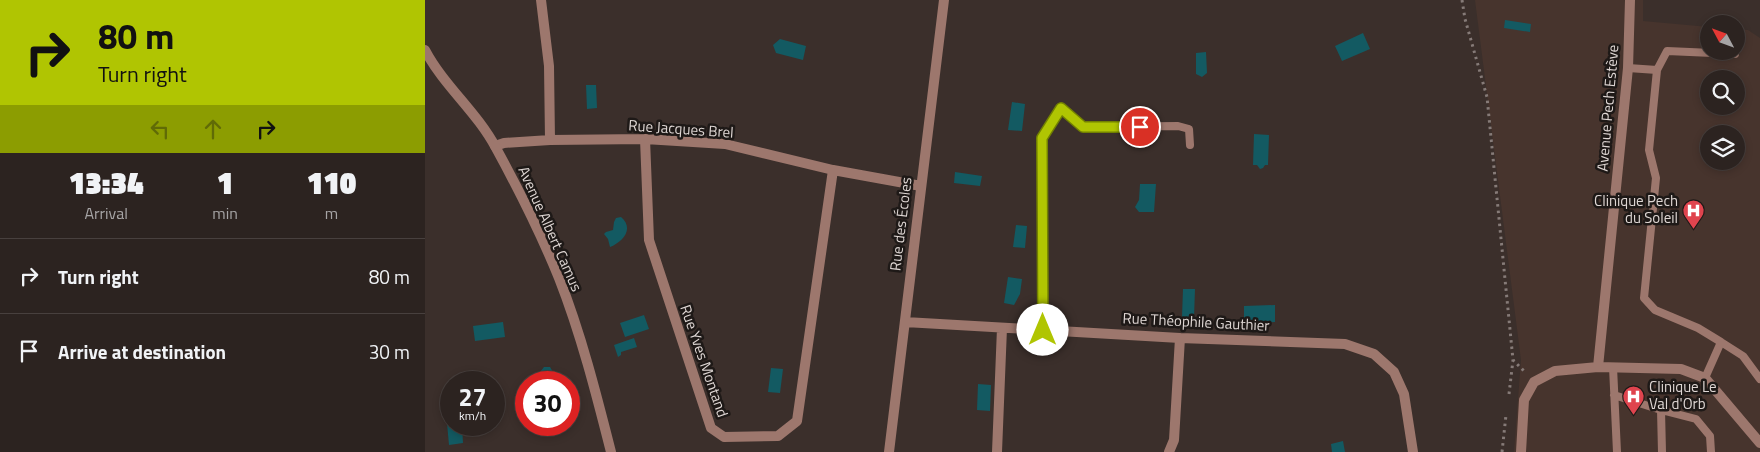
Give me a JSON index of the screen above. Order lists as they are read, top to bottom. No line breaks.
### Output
{"streets":{"street":["Avenue Pech Estève","Rue Jacques Brel","Rue des Écoles","Avenue Albert Camus","Rue Théophile Gauthier","Rue Yves Montand"]},"crossings":[["Rue Jacques Brel","Rue des Écoles"],["Rue Jacques Brel","Avenue Albert Camus"],["Rue Jacques Brel","Rue Yves Montand"],["Rue des Écoles","Rue Théophile Gauthier"]],"places":{"hospital":["Clinique Pech du Soleil","Clinique Le Val d'Orb"]},"north":"top left","page":{"turn":["80 m","Turn right"],"eta":["13:34","Arrival","1","min","110","m"],"list":[{"name":"Turn right","value":"80 m"},{"name":"Arrive at destination","value":"30 m"}],"speed":"27 km/h","limit":"30"}}
